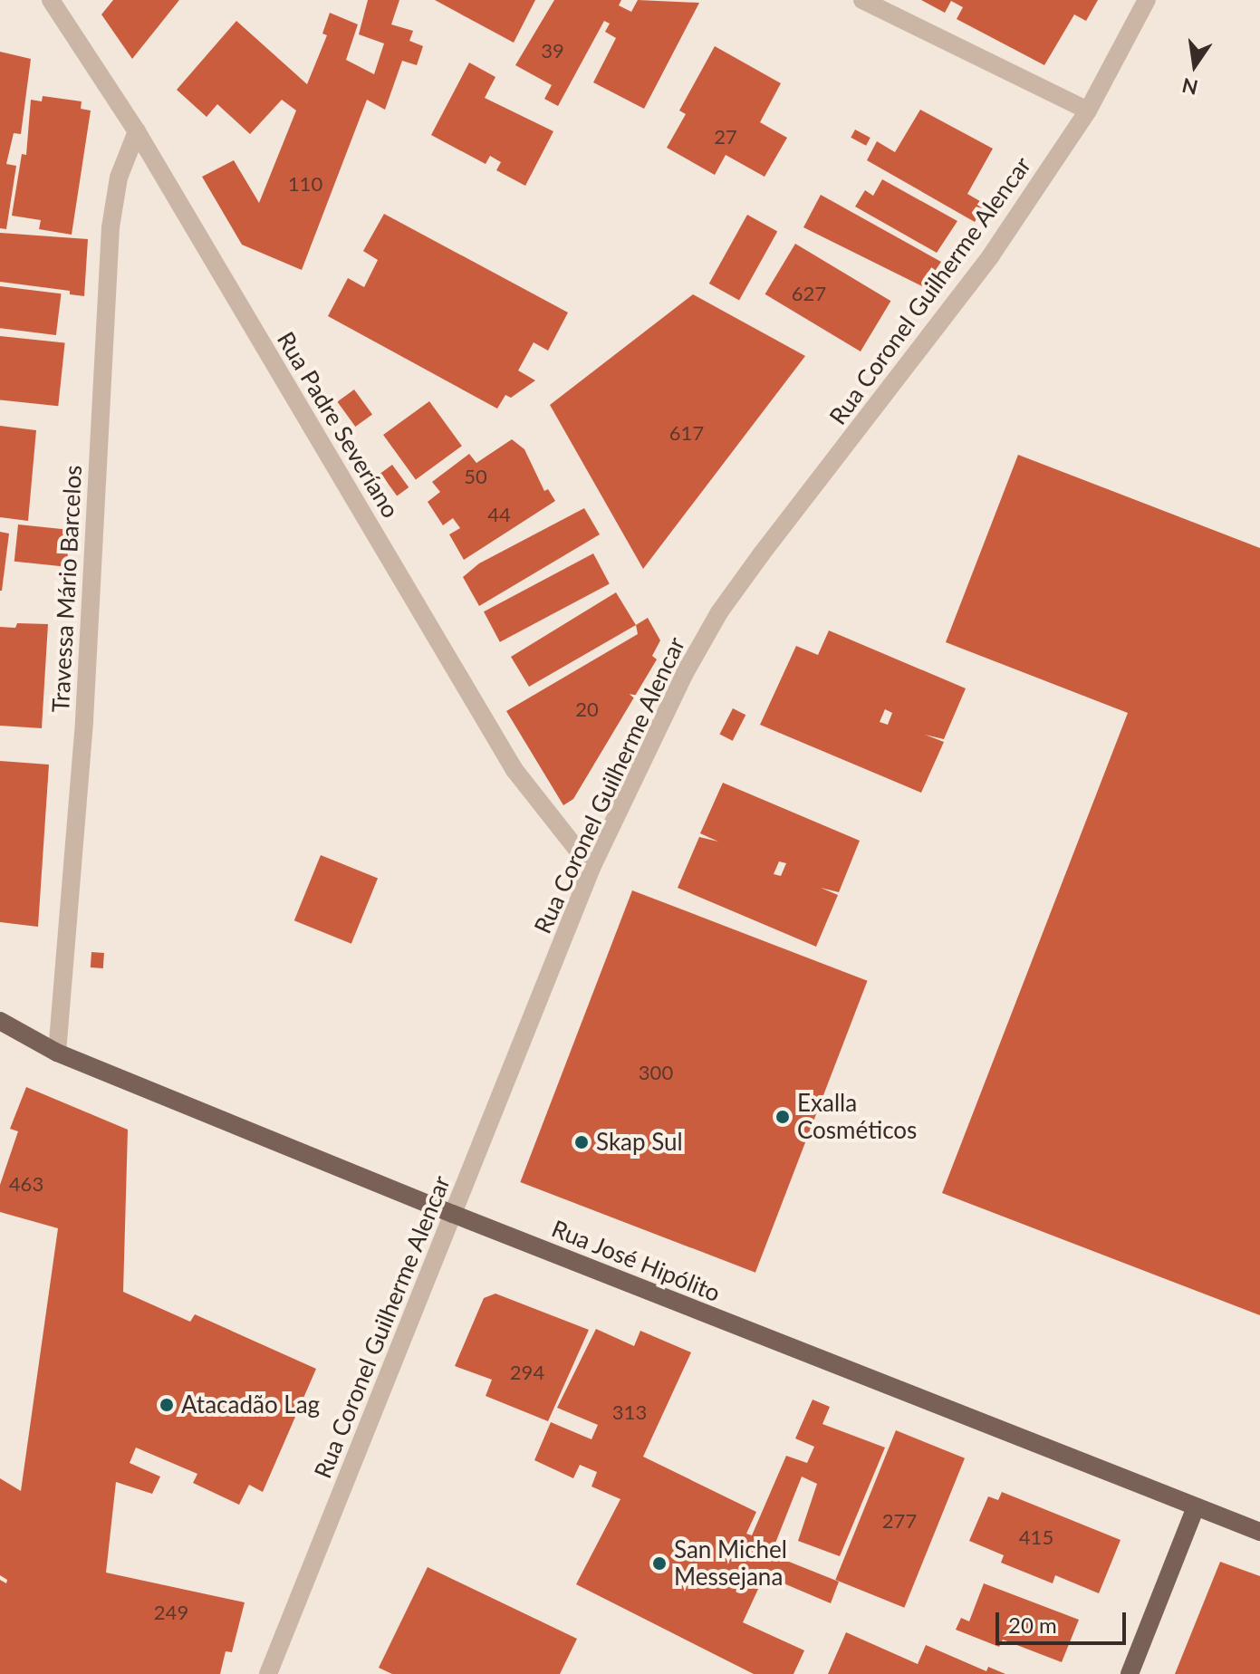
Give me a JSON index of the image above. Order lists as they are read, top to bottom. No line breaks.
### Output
{"streets":{"main road":["Rua José Hipólito"],"street":["Rua Coronel Guilherme Alencar","Rua Padre Severíano","Travessa Mário Barcelos"]},"crossings":[["Rua Coronel Guilherme Alencar","Rua Padre Severíano"],["Rua Coronel Guilherme Alencar","Rua José Hipólito"],["Rua Padre Severíano","Travessa Mário Barcelos"],["Travessa Mário Barcelos","Rua José Hipólito"]],"places":["Exalla Cosméticos","Skap Sul","Atacadão Lag","San Michel Messejana"],"house_numbers":["39","27","110","627","617","50","44","20","300","463","294","313","277","415","249"],"scale_bar":"20 m","north":"bottom"}
